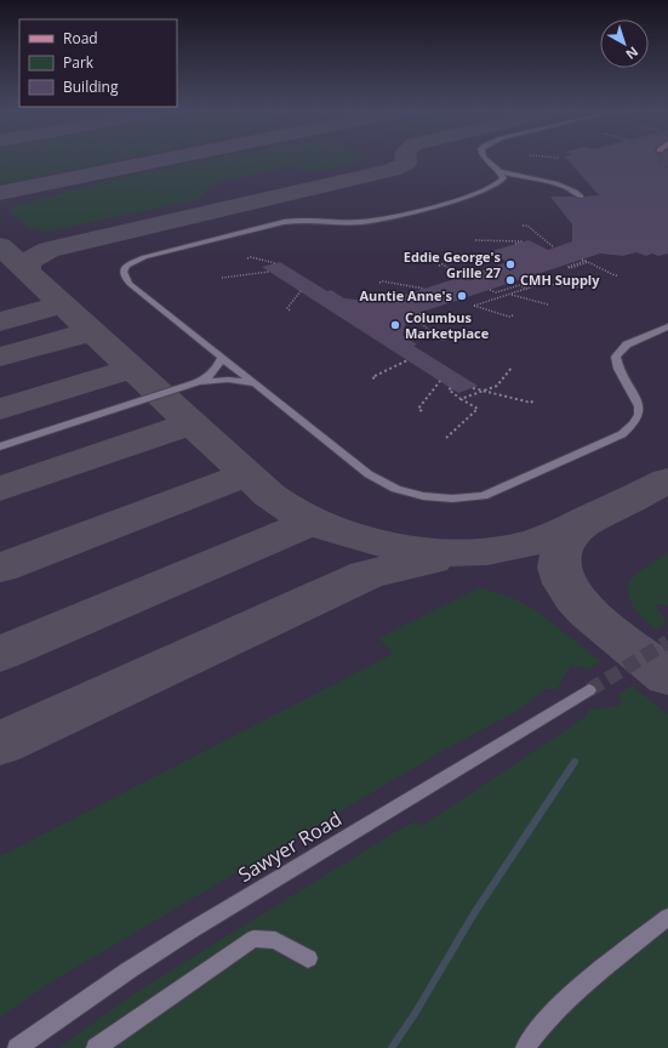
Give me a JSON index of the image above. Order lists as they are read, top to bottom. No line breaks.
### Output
{"streets":{"street":["Sawyer Road"]},"places":["Eddie George's Grille 27","CMH Supply","Auntie Anne's","Columbus Marketplace"],"legend":["Road","Park","Building"],"north":"bottom right"}
